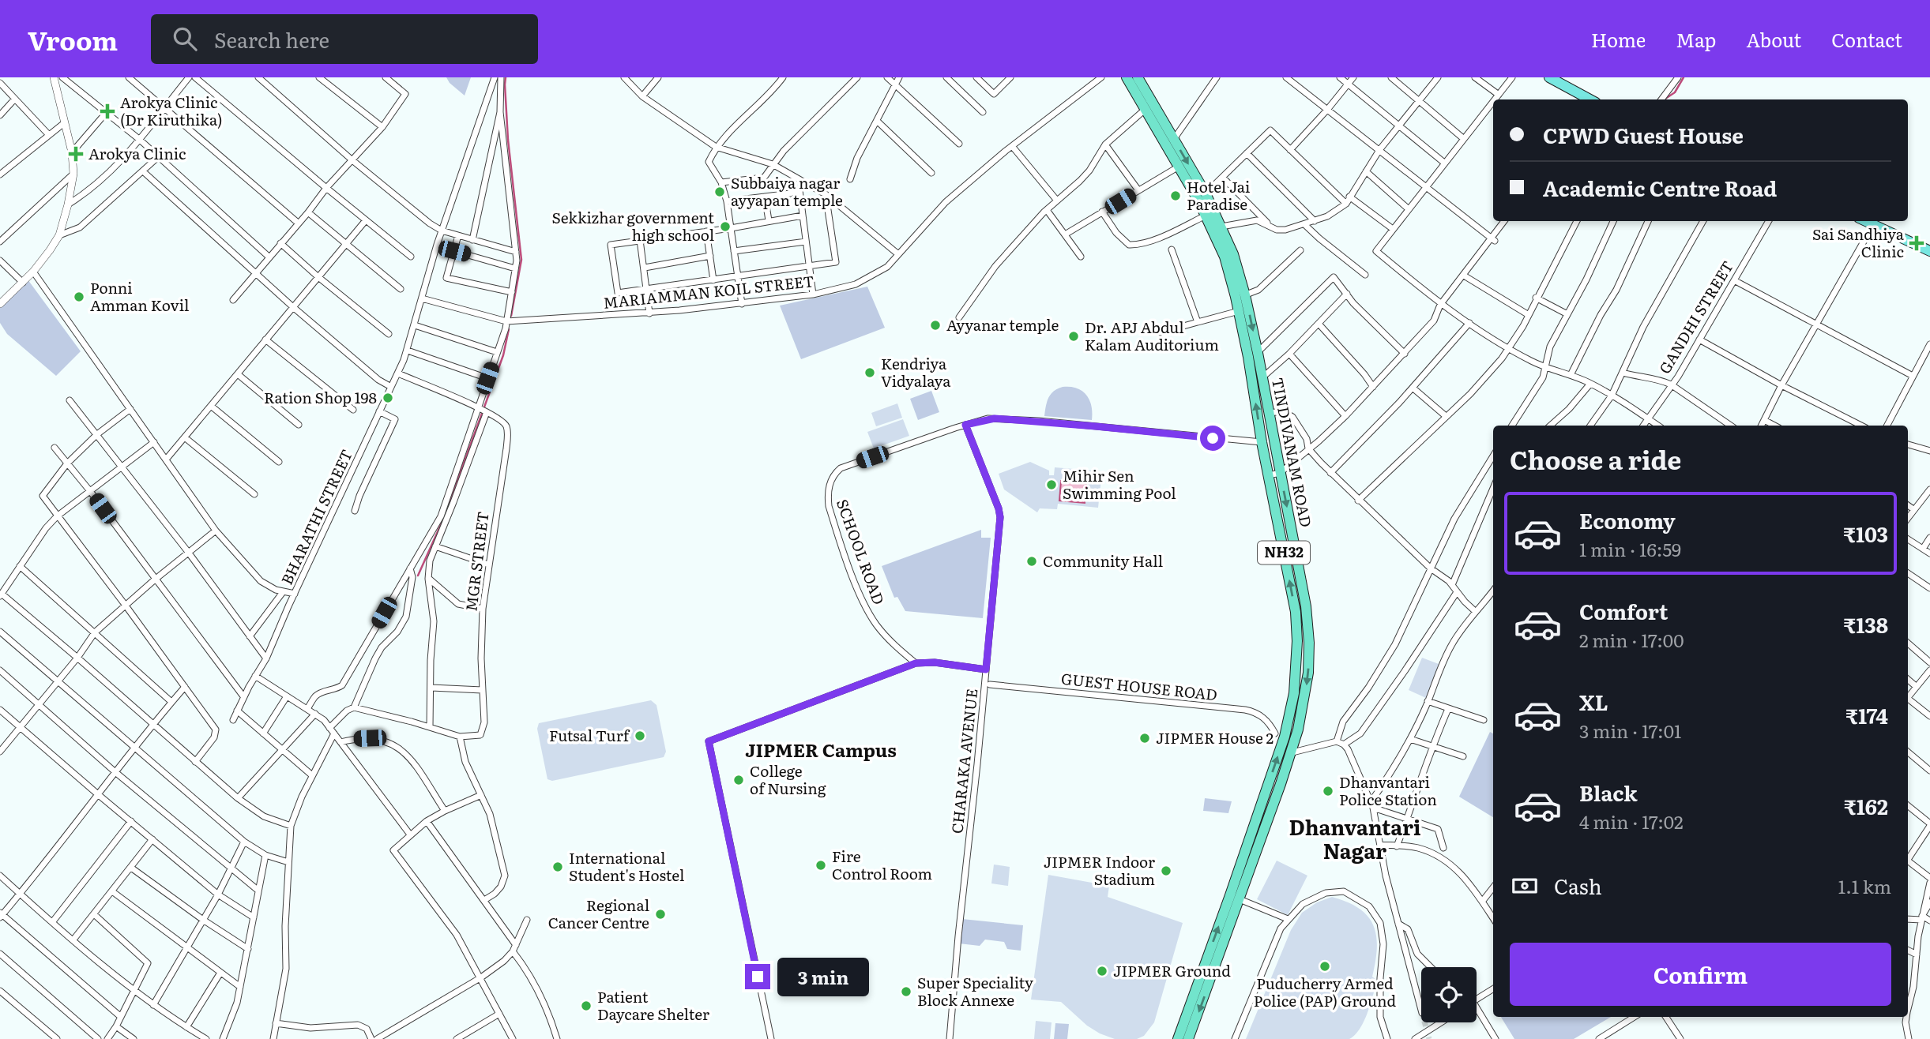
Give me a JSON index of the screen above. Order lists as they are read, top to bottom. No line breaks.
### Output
{"streets":{"highway":["TINDIVANAM ROAD","NH32"],"street":["MARIAMMAN KOIL STREET","GANDHI STREET","BHARATHI STREET","SCHOOL ROAD","MGR STREET","GUEST HOUSE ROAD","CHARAKA AVENUE"]},"crossings":[["TINDIVANAM ROAD","NH32"],["SCHOOL ROAD","NH32"],["SCHOOL ROAD","CHARAKA AVENUE"],["GUEST HOUSE ROAD","CHARAKA AVENUE"]],"districts":["JIPMER Campus","Dhanvantari Nagar"],"places":{"health":["Arokya Clinic (Dr Kiruthika)","Arokya Clinic","Sai Sandhiya Clinic"],"other":["Subbaiya nagar ayyapan temple","Hotel Jai Paradise","Sekkizhar government high school","Ponni Amman Kovil","Ayyanar temple","Dr. APJ Abdul Kalam Auditorium","Kendriya Vidyalaya","Ration Shop 198","Mihir Sen Swimming Pool","Community Hall","Futsal Turf","JIPMER House 2","College of Nursing","Dhanvantari Police Station","Fire Control Room","International Student's Hostel","JIPMER Indoor Stadium","Regional Cancer Centre","Puducherry Armed Police (PAP) Ground","JIPMER Ground","Super Speciality Block Annexe","Patient Daycare Shelter"]},"page":{"header":"Vroom","search":"Search here","nav":["Home","Map","About","Contact"],"banner":["CPWD Guest House","Academic Centre Road"],"heading":"Choose a ride","list":[{"name":"Economy","note":"1 min · 16:59","value":"₹103"},{"name":"Comfort","note":"2 min · 17:00","value":"₹138"},{"name":"XL","note":"3 min · 17:01","value":"₹174"},{"name":"Black","note":"4 min · 17:02","value":"₹162"}],"pay":["Cash","1.1 km"],"buttons":"Confirm","bubble":"3 min"}}
